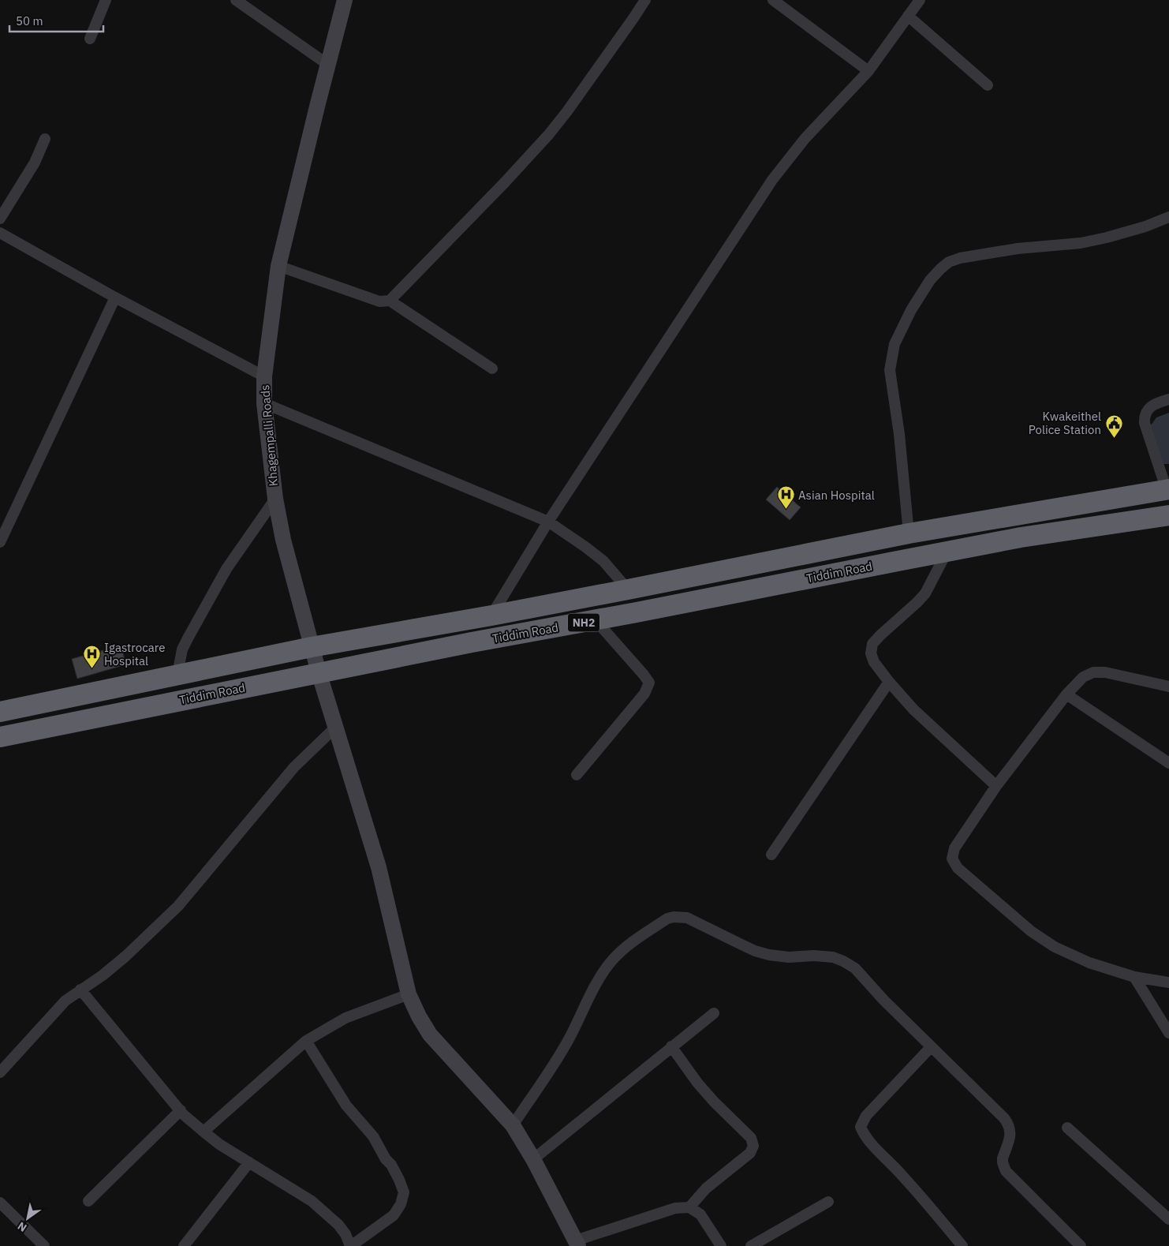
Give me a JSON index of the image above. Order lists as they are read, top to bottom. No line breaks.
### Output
{"streets":{"highway":["Tiddim Road","NH2"],"street":["Khagempalli Roads"]},"crossings":[["Khagempalli Roads","Tiddim Road"]],"places":{"public building":["Kwakeithel Police Station"],"hospital":["Asian Hospital","Igastrocare Hospital"]},"scale_bar":"50 m","north":"bottom left"}
